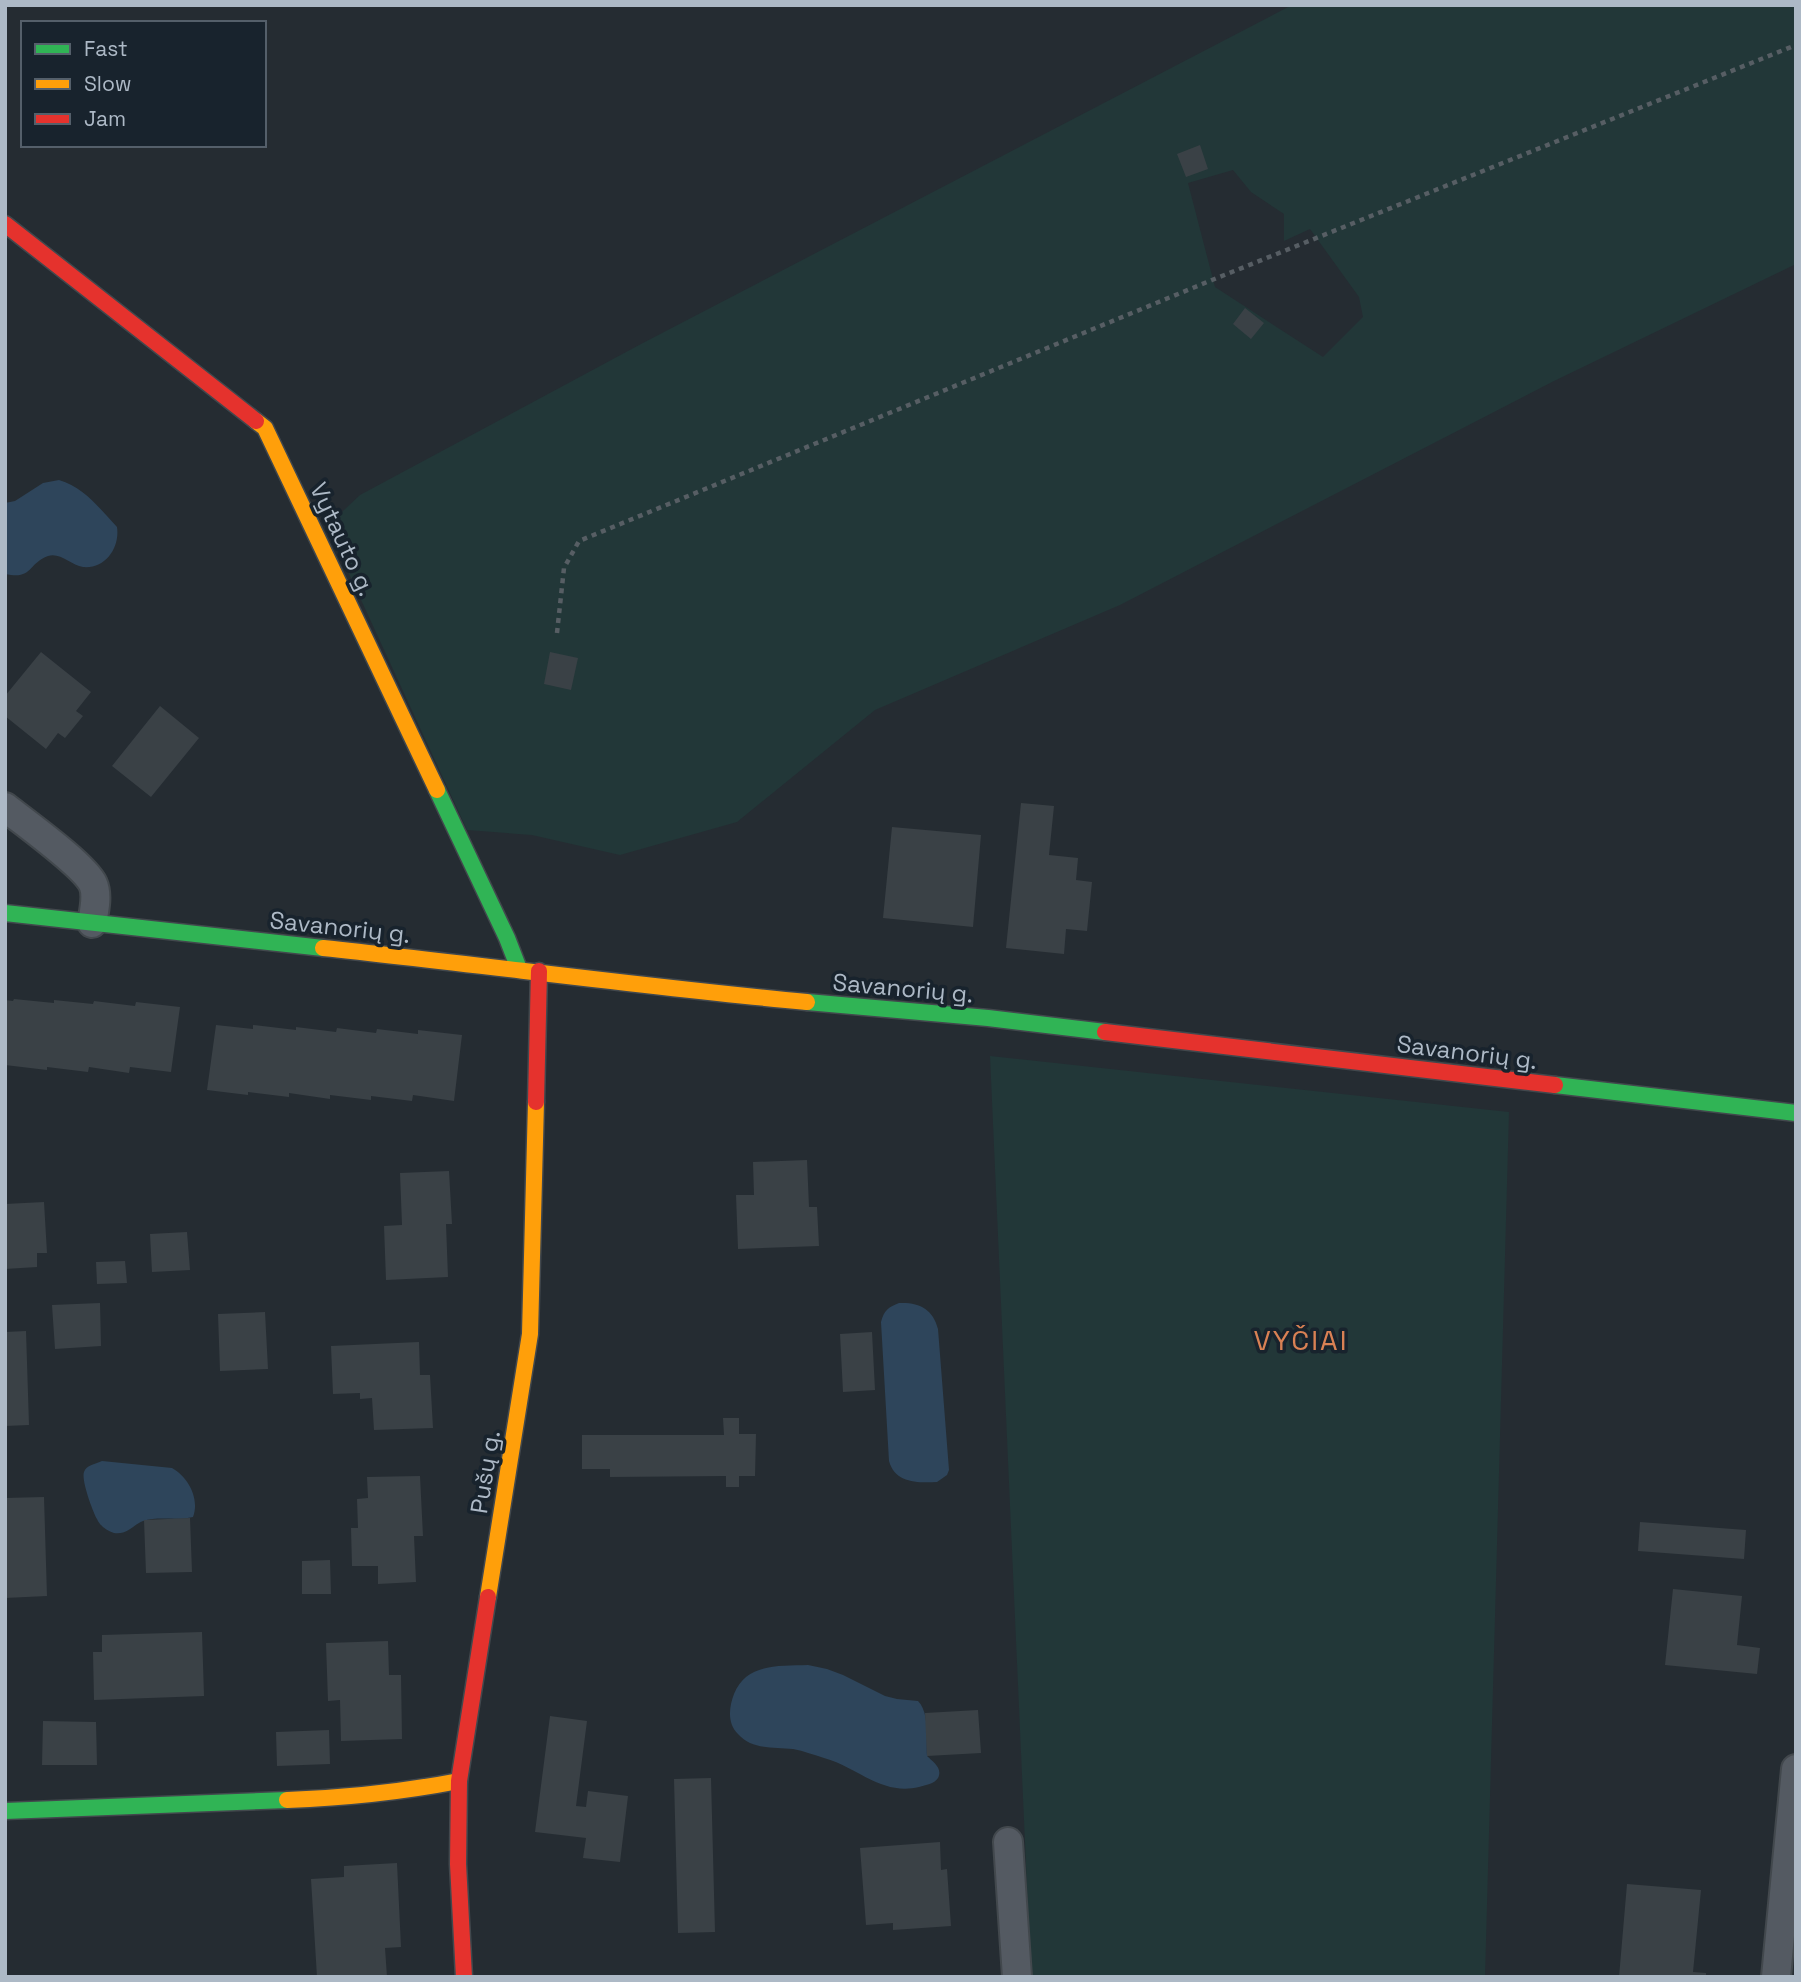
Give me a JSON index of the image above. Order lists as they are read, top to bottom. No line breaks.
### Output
{"streets":{"street":["Vytauto g.","Savanorių g.","Pušų g."]},"crossings":[["Vytauto g.","Savanorių g."],["Savanorių g.","Pušų g."]],"districts":["VYČIAI"],"legend":["Fast","Slow","Jam"]}
